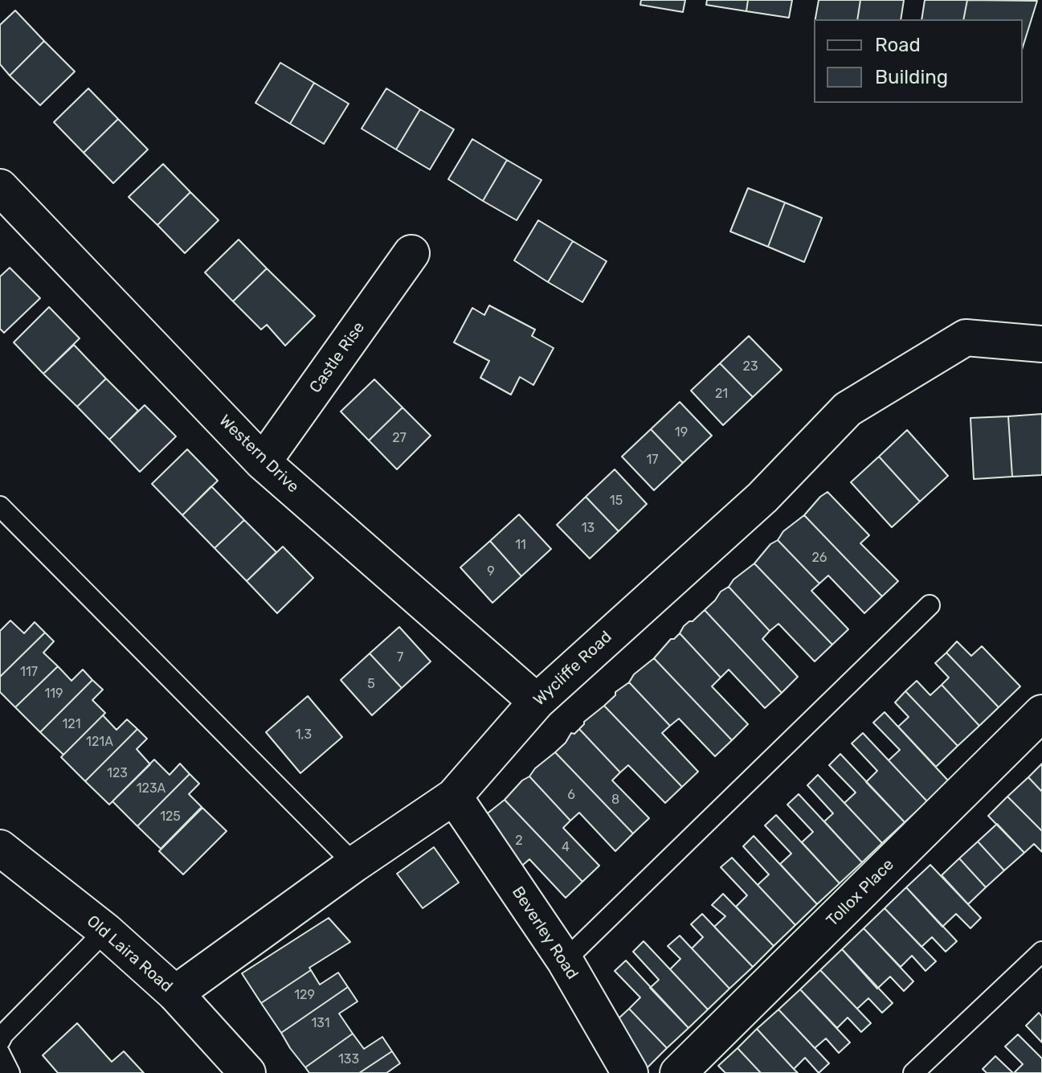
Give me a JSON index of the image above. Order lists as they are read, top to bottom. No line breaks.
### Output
{"streets":{"street":["Castle Rise","Western Drive","Wycliffe Road","Tollox Place","Beverley Road","Old Laira Road"]},"crossings":[["Castle Rise","Western Drive"],["Western Drive","Wycliffe Road"],["Wycliffe Road","Beverley Road"],["Wycliffe Road","Old Laira Road"]],"house_numbers":["23","21","19","27","17","15","13","11","26","9","7","117","5","119","121","1,3","121A","123","123A","6","8","125","2","4","129","131","133"],"legend":["Road","Building"]}
